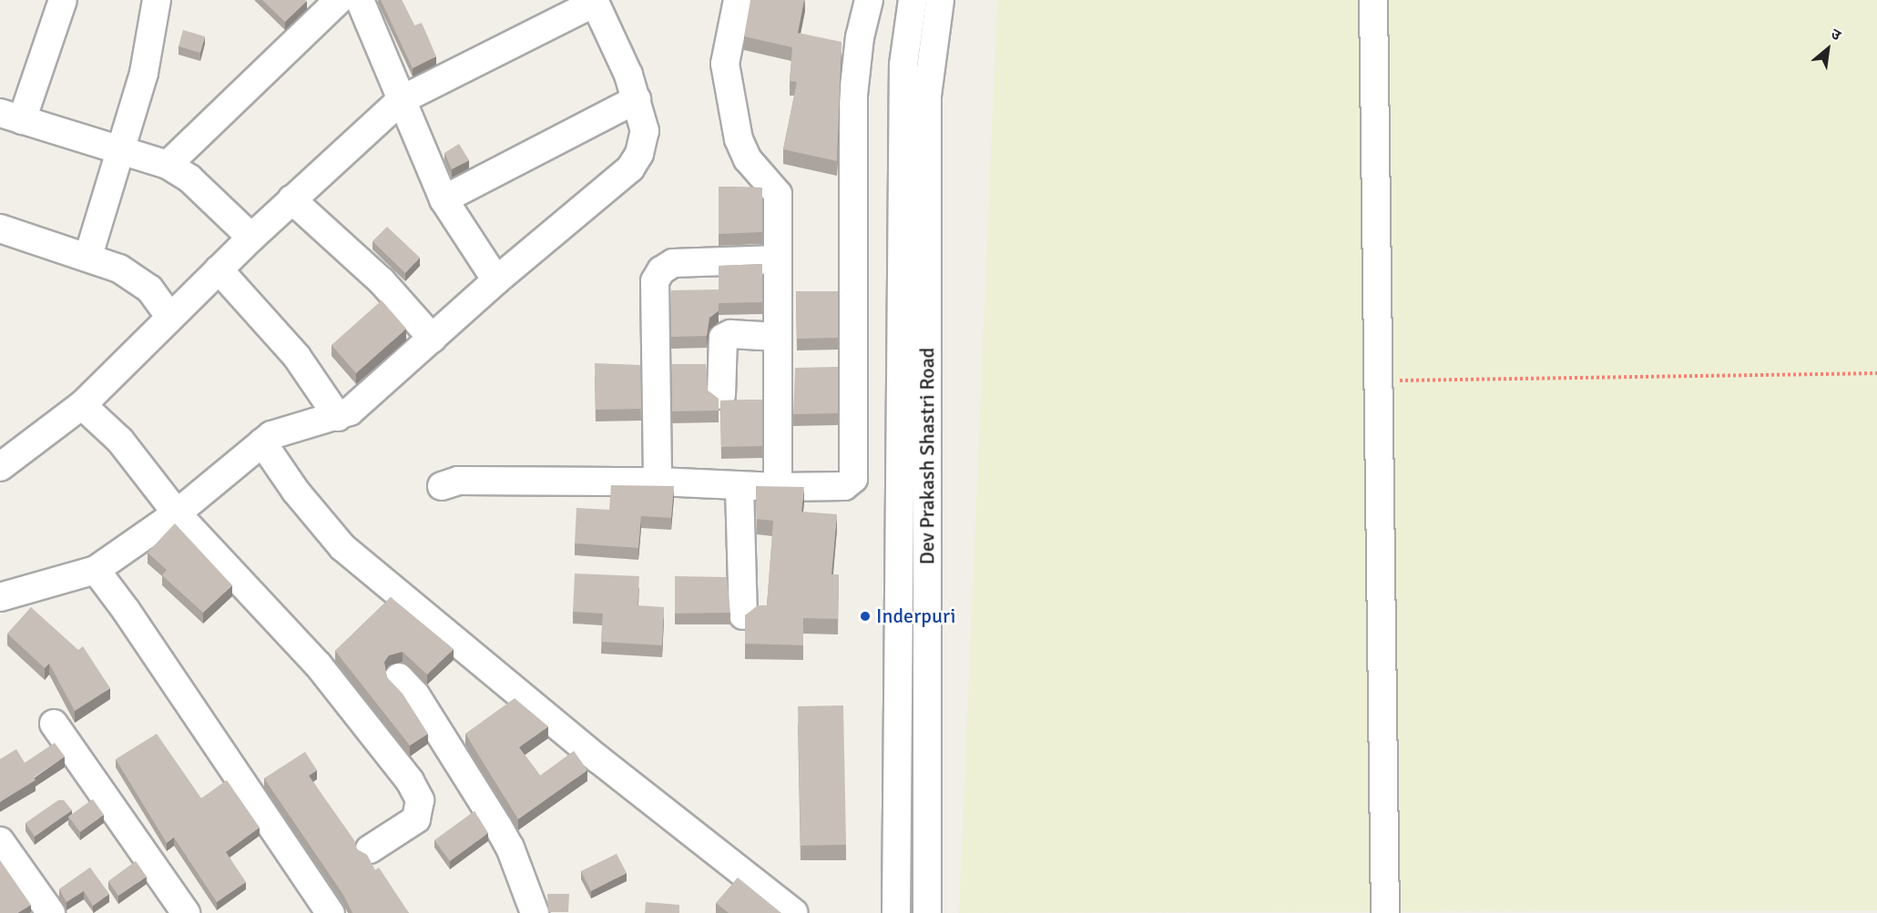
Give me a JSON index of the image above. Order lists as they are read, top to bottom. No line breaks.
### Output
{"streets":{"street":["Dev Prakash Shastri Road"]},"places":["Inderpuri"],"north":"top right"}
